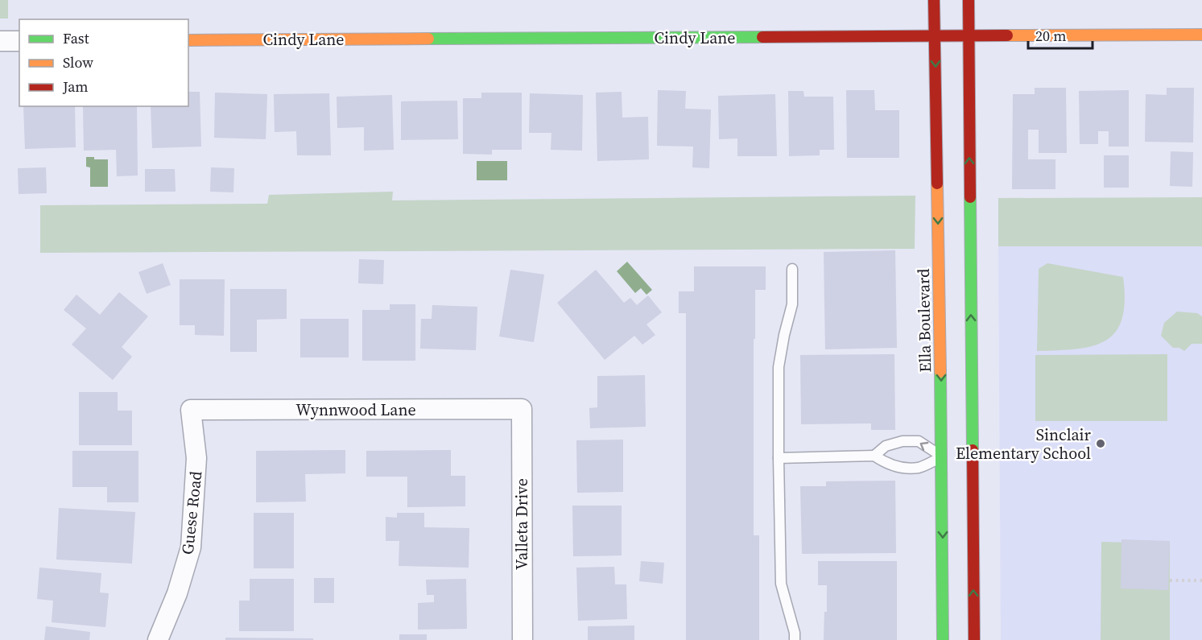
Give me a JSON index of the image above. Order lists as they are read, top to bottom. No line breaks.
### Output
{"streets":{"main road":["Cindy Lane","Ella Boulevard"],"street":["Wynnwood Lane","Guese Road","Valleta Drive"]},"crossings":[["Cindy Lane","Ella Boulevard"],["Wynnwood Lane","Guese Road"],["Wynnwood Lane","Valleta Drive"]],"places":["Sinclair Elementary School"],"legend":["Fast","Slow","Jam"],"scale_bar":"20 m"}
